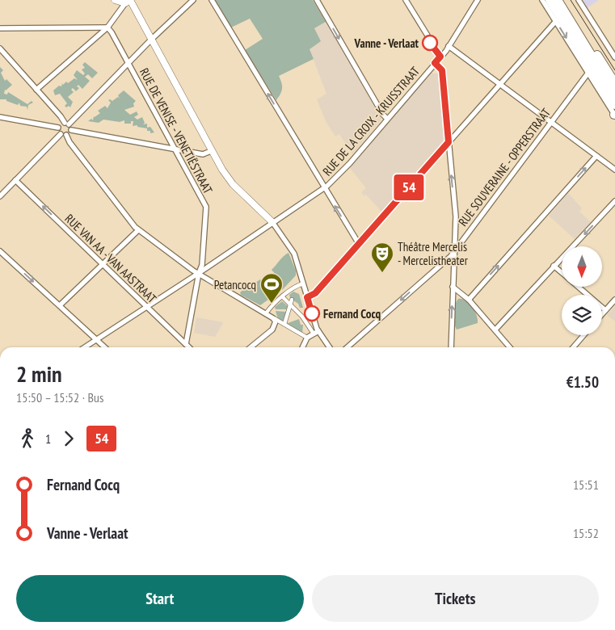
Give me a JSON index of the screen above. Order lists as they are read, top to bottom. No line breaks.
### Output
{"streets":{"street":["RUE DE LA CROIX - KRUISSTRAAT","RUE DE VENISE - VENETIËSTRAAT","RUE SOUVERAINE - OPPERSTRAAT","RUE VAN AA - VAN AASTRAAT"]},"crossings":[["RUE DE LA CROIX - KRUISSTRAAT","RUE DE VENISE - VENETIËSTRAAT"],["RUE DE LA CROIX - KRUISSTRAAT","RUE VAN AA - VAN AASTRAAT"],["RUE DE VENISE - VENETIËSTRAAT","RUE VAN AA - VAN AASTRAAT"]],"one_way":["RUE SOUVERAINE - OPPERSTRAAT","RUE VAN AA - VAN AASTRAAT"],"places":{"other":["Vanne - Verlaat","Fernand Cocq"],"theatre":["Théâtre Mercelis - Mercelistheater"],"sports":["Petancocq"]},"lines":["bus line 54"],"north":"bottom","page":{"on_map":"54","heading":["2 min","15:50 – 15:52 · Bus","€1.50"],"legs":["1","54"],"list":[{"name":"Fernand Cocq","value":"15:51"},{"name":"Vanne - Verlaat","value":"15:52"}],"buttons":["Start","Tickets"]}}
